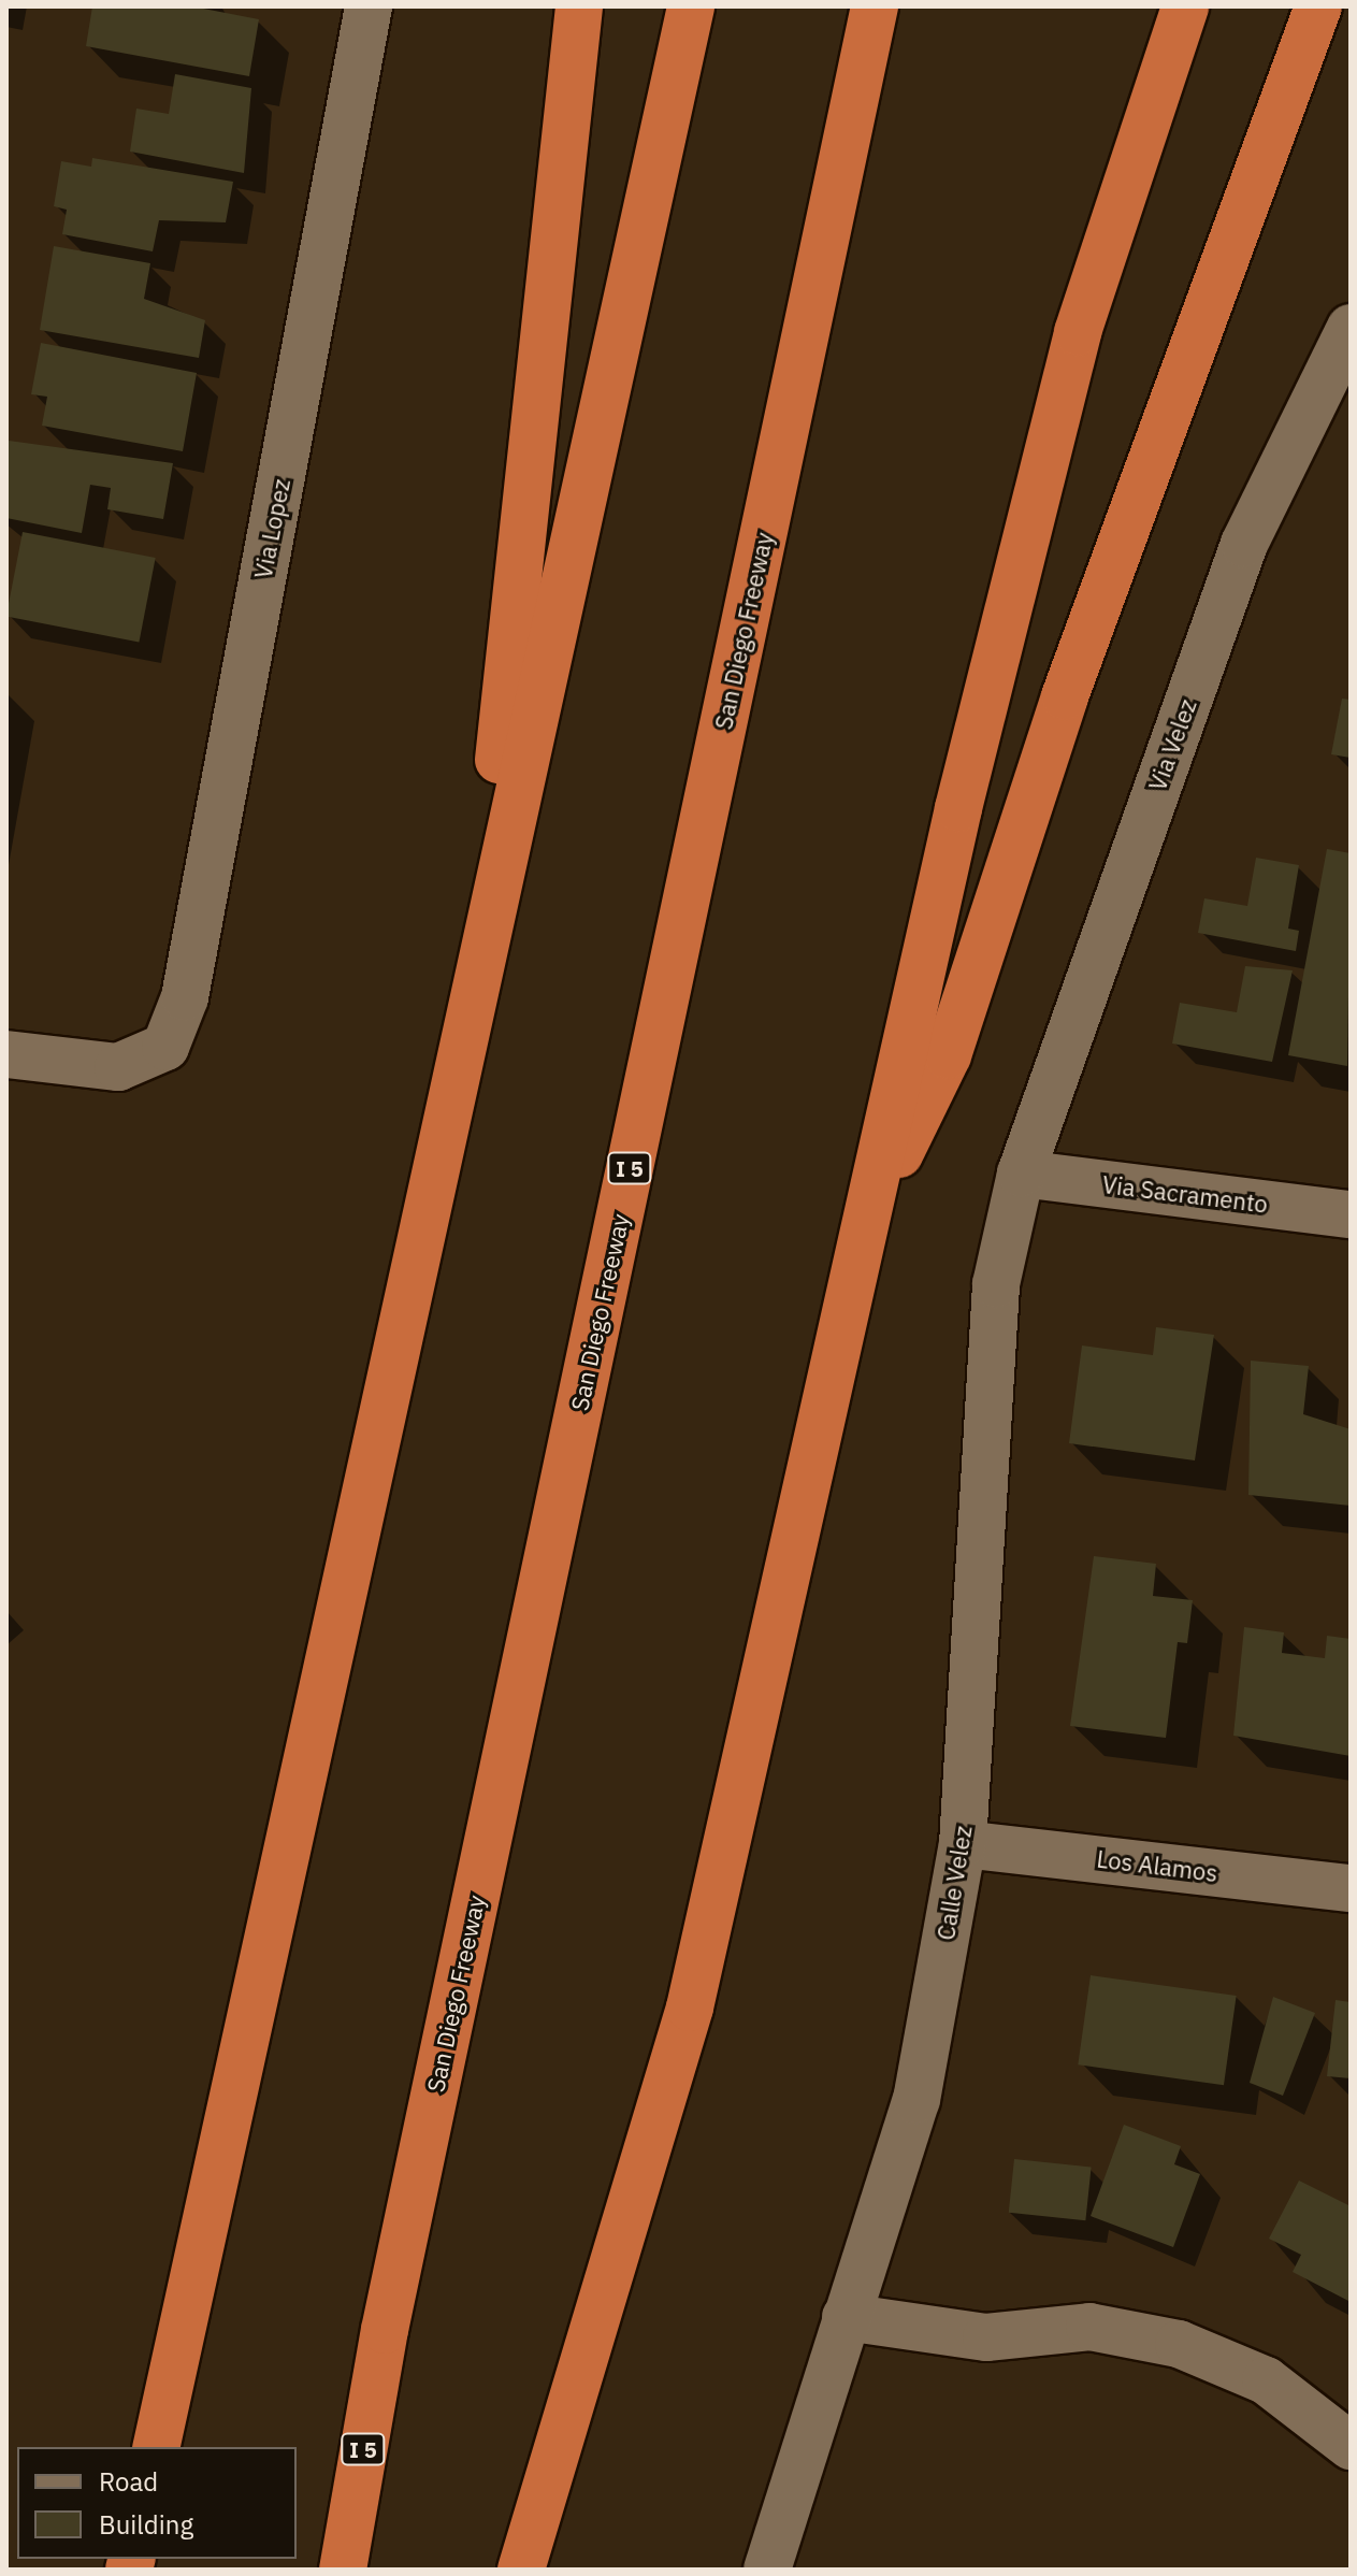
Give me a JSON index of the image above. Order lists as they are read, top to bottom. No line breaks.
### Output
{"streets":{"highway":["San Diego Freeway","I 5"],"street":["Via Lopez","Via Velez","Via Sacramento","Los Alamos","Calle Velez"]},"crossings":[["Via Velez","Via Sacramento"],["Via Velez","Calle Velez"],["Via Sacramento","Calle Velez"],["Los Alamos","Calle Velez"]],"legend":["Road","Building"]}
